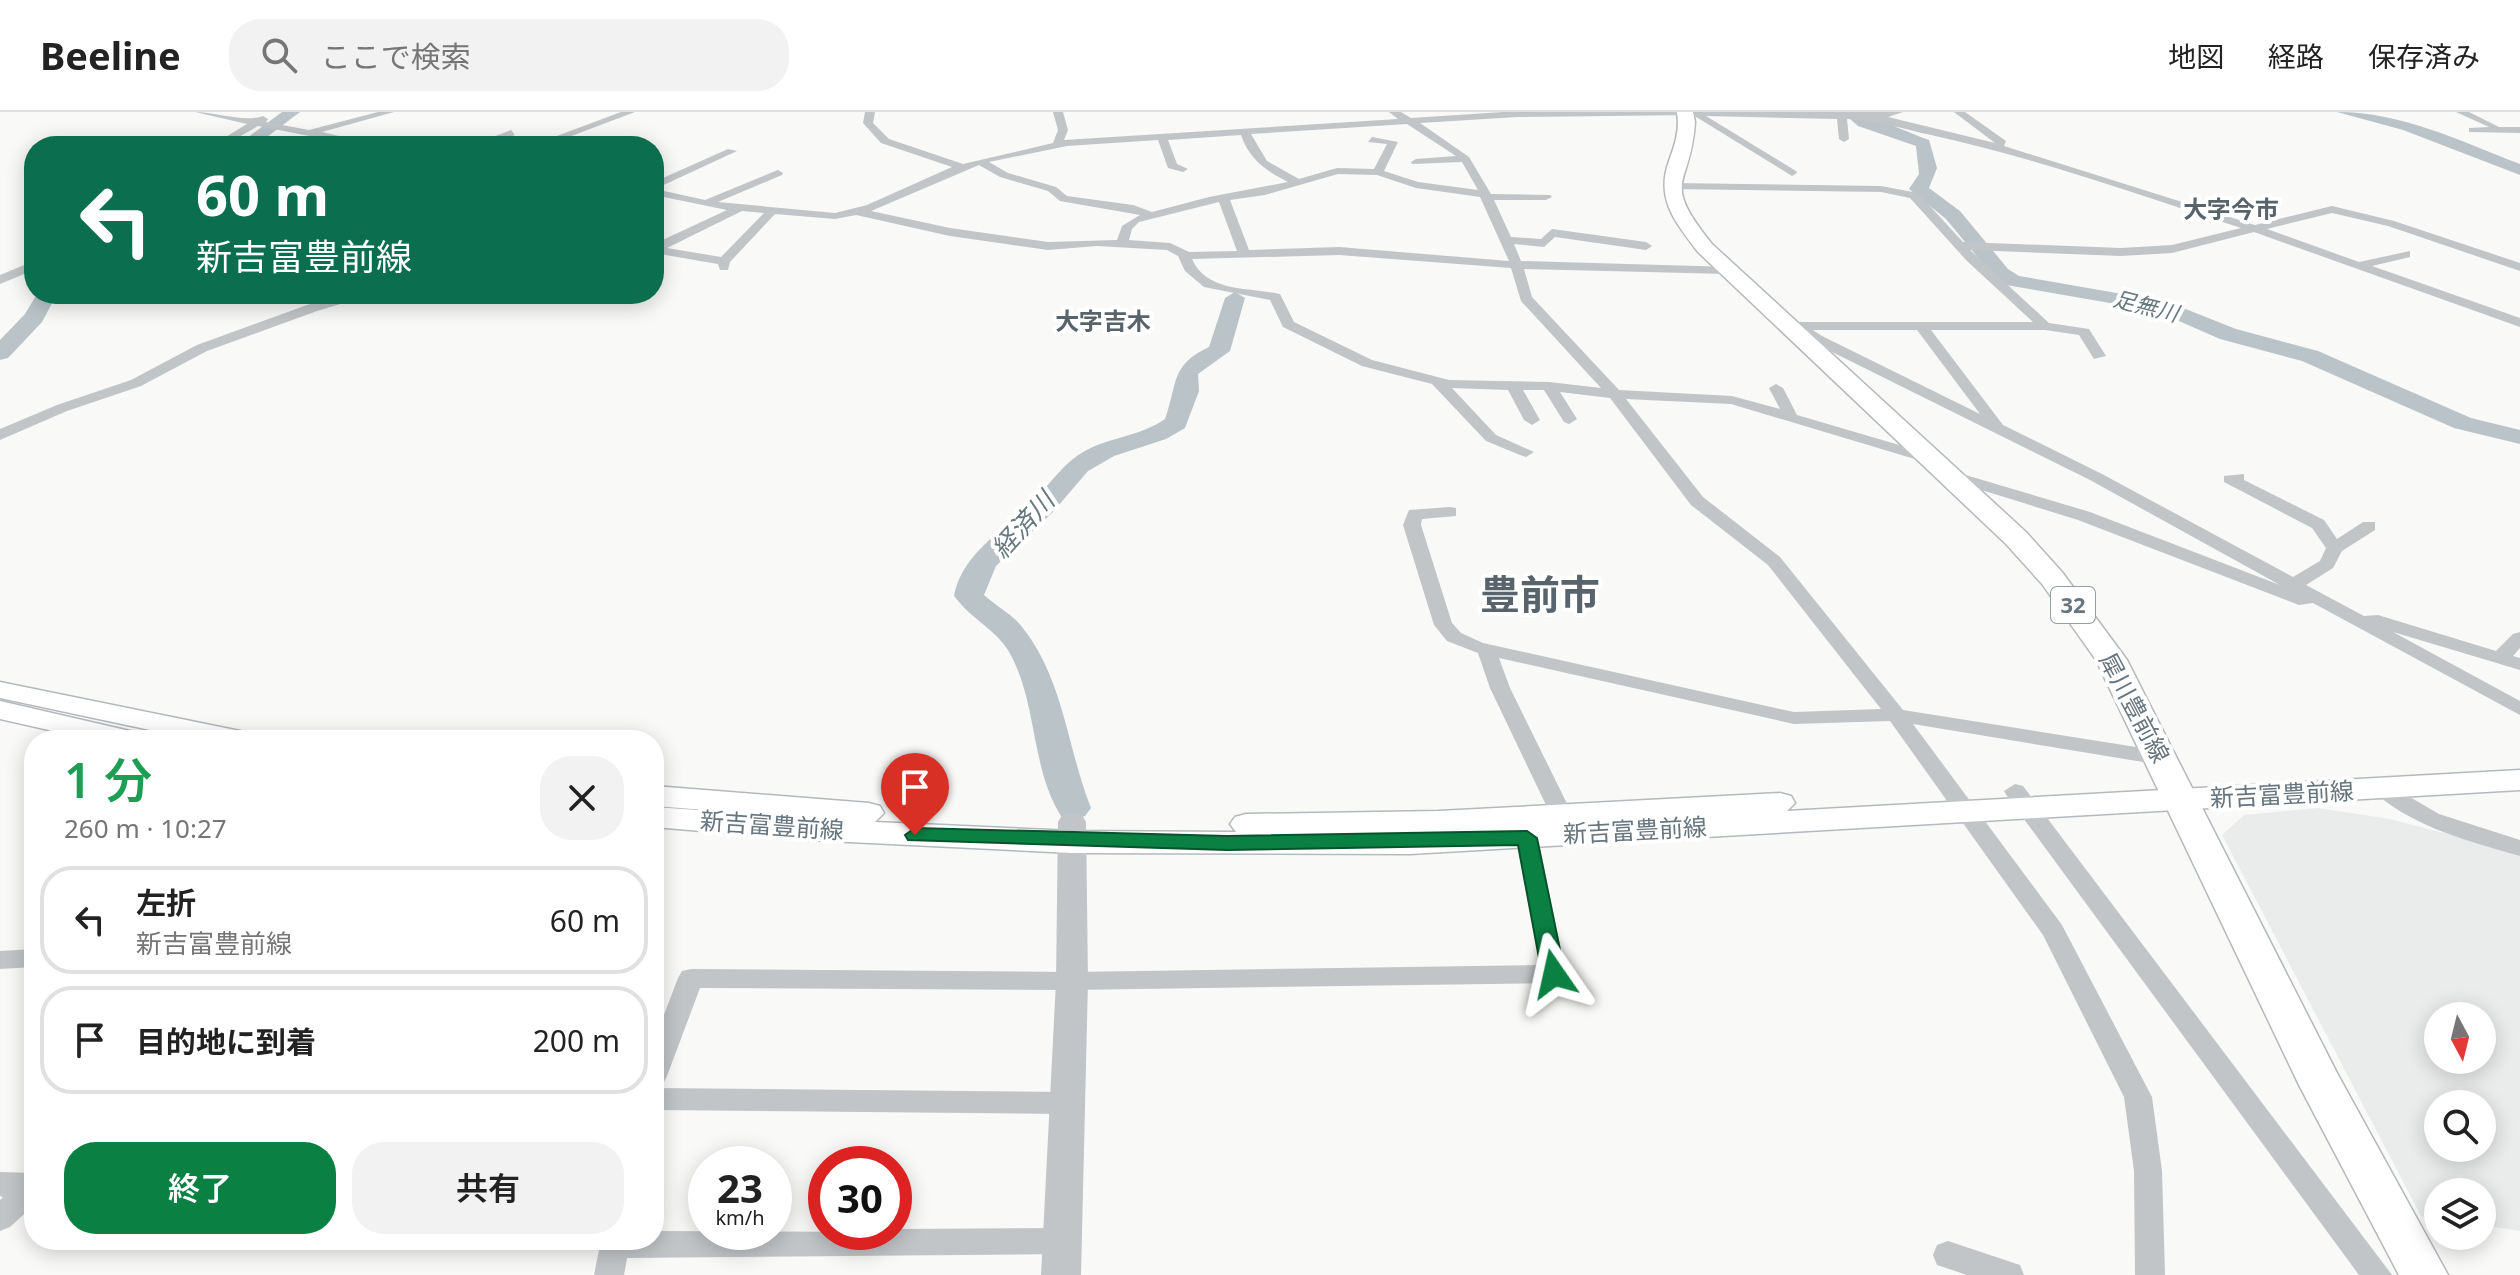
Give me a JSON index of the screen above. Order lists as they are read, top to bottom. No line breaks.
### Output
{"streets":{"main road":["32","犀川豊前線","新吉富豊前線"]},"crossings":[["犀川豊前線","新吉富豊前線"]],"districts":["大字今市","大字吉木","豊前市"],"water":["足無川","経済川"],"north":"bottom","page":{"header":"Beeline","search":"ここで検索","nav":["地図","経路","保存済み"],"turn":["60 m","新吉富豊前線"],"heading":["1 分","260 m · 10:27"],"list":[{"name":"左折","note":"新吉富豊前線","value":"60 m"},{"name":"目的地に到着","value":"200 m"}],"buttons":["終了","共有"],"speed":"23 km/h","limit":"30"}}
